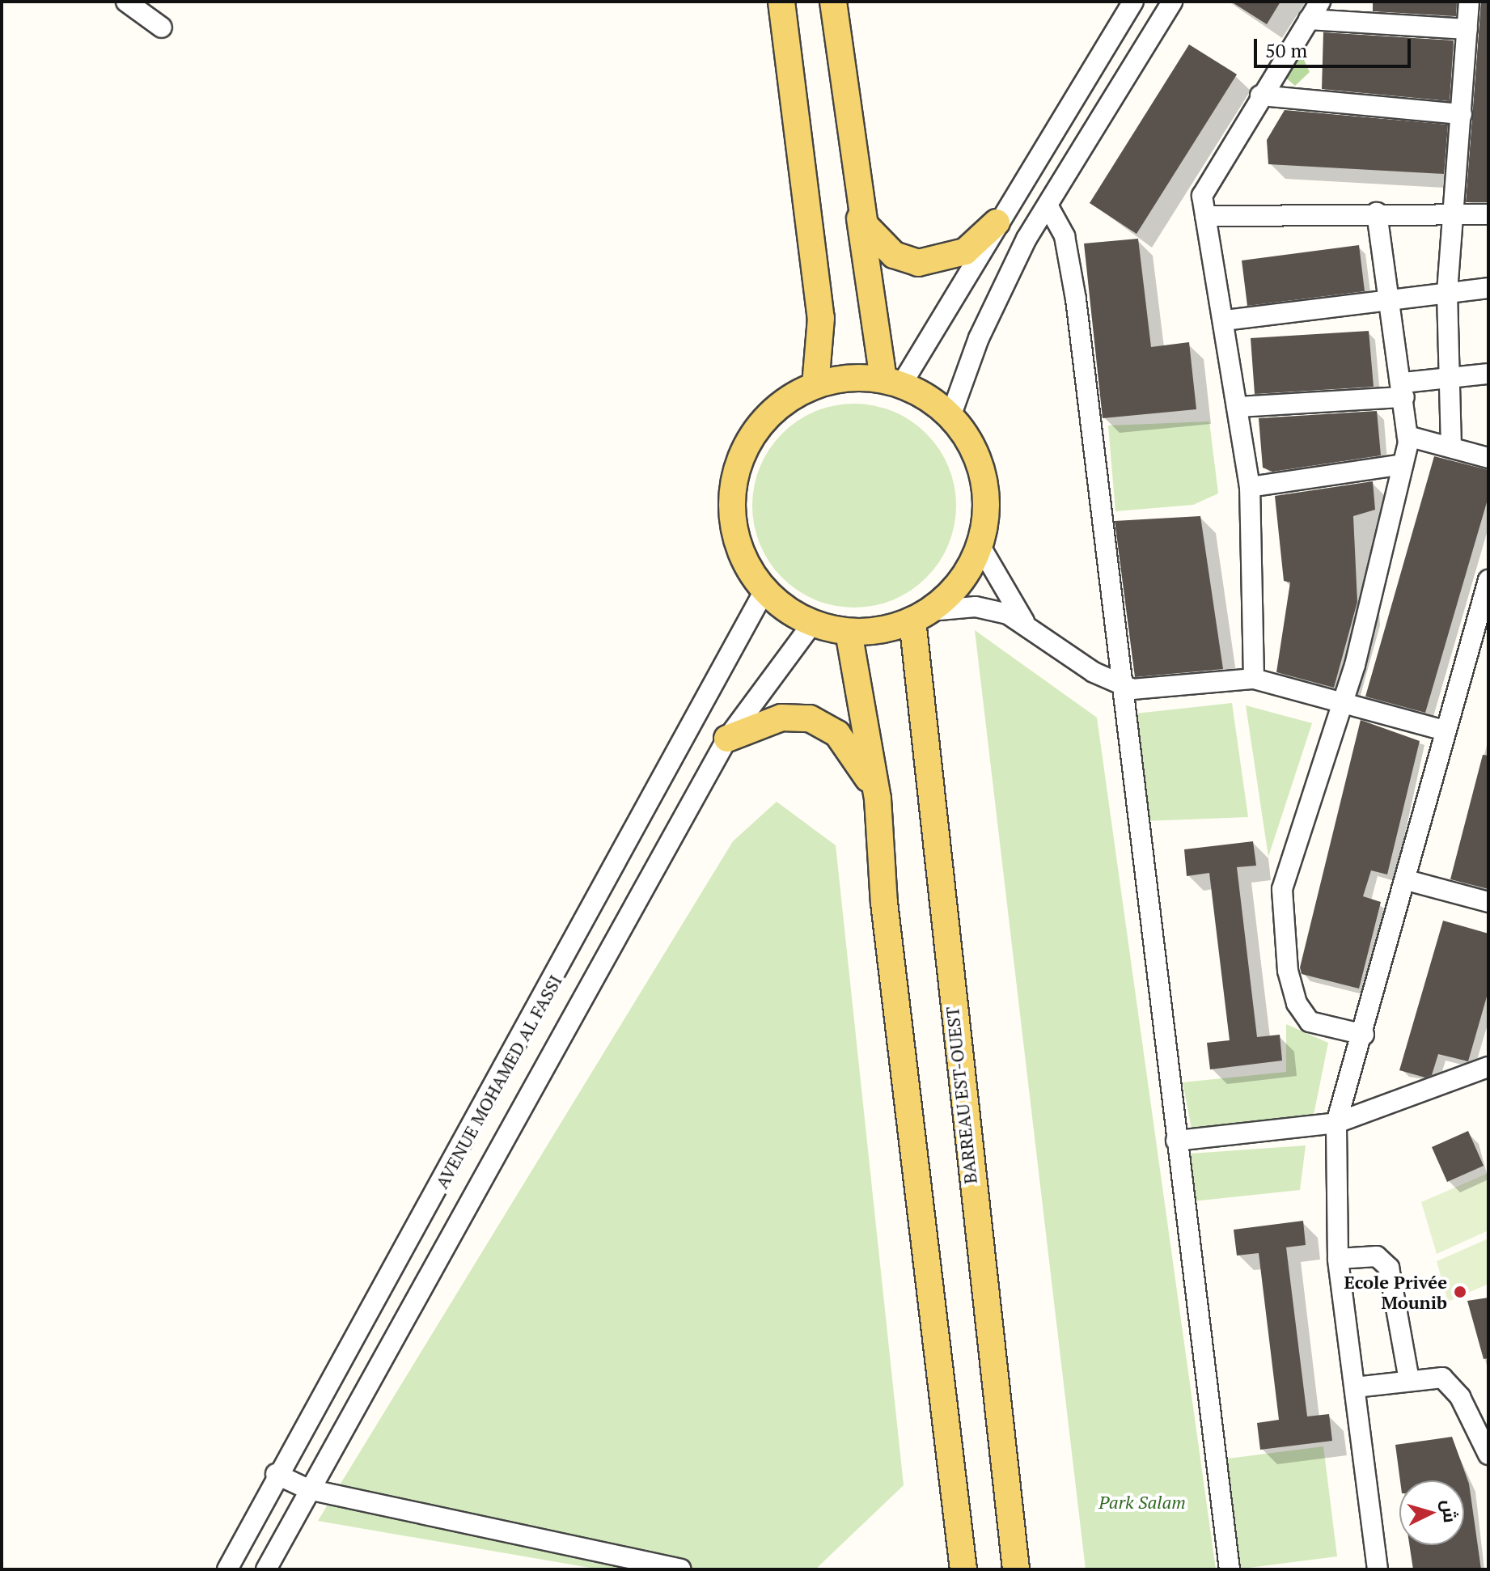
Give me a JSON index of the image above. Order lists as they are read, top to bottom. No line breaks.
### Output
{"streets":{"main road":["BARREAU EST-OUEST"],"street":["AVENUE MOHAMED AL FASSI"]},"parks":["Park Salam"],"places":["Ecole Privée Mounib"],"scale_bar":"50 m","north":"right"}
